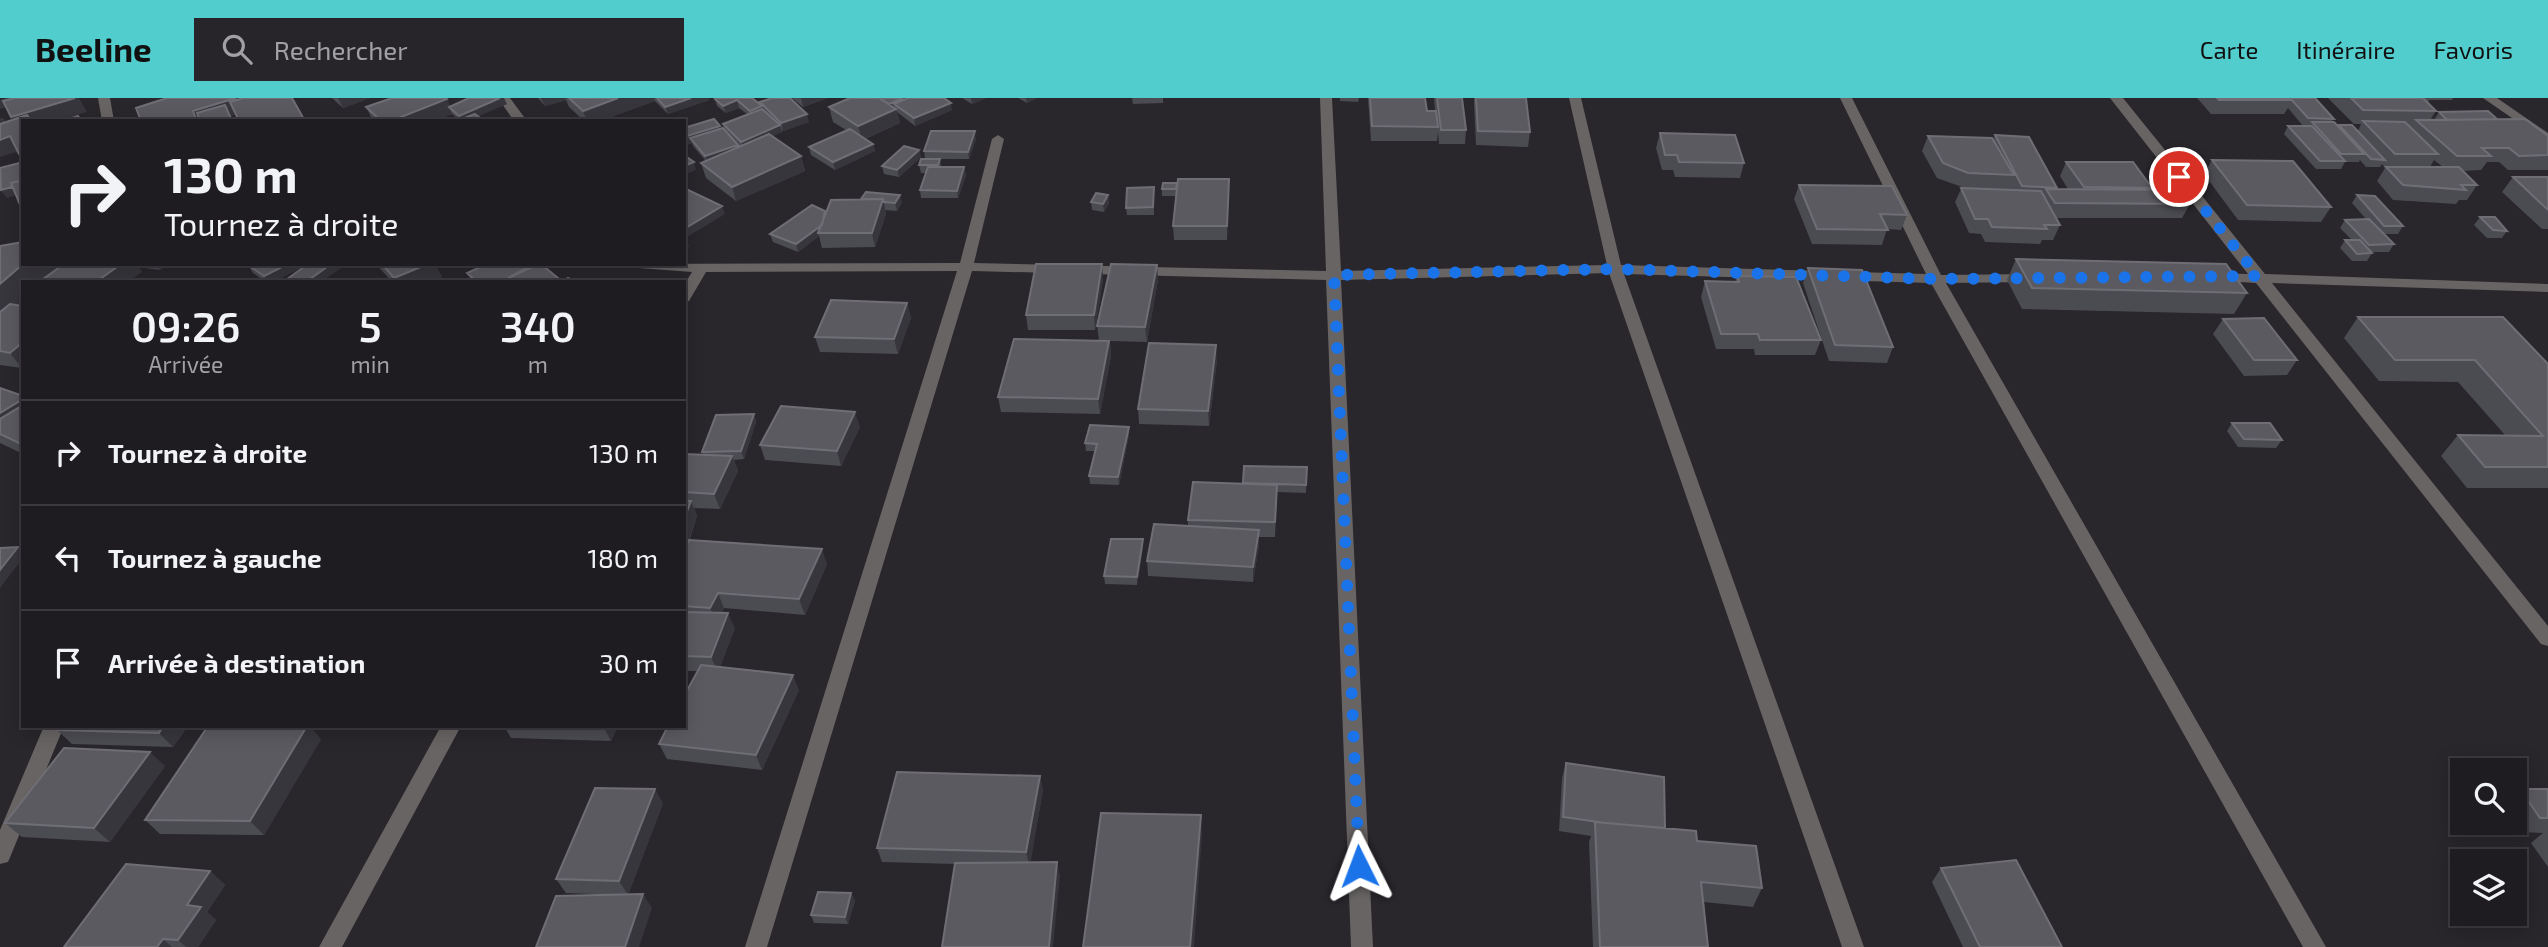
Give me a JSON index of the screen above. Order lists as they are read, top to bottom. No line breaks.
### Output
{"page":{"header":"Beeline","search":"Rechercher","nav":["Carte","Itinéraire","Favoris"],"turn":["130 m","Tournez à droite"],"eta":["09:26","Arrivée","5","min","340","m"],"list":[{"name":"Tournez à droite","value":"130 m"},{"name":"Tournez à gauche","value":"180 m"},{"name":"Arrivée à destination","value":"30 m"}]}}
